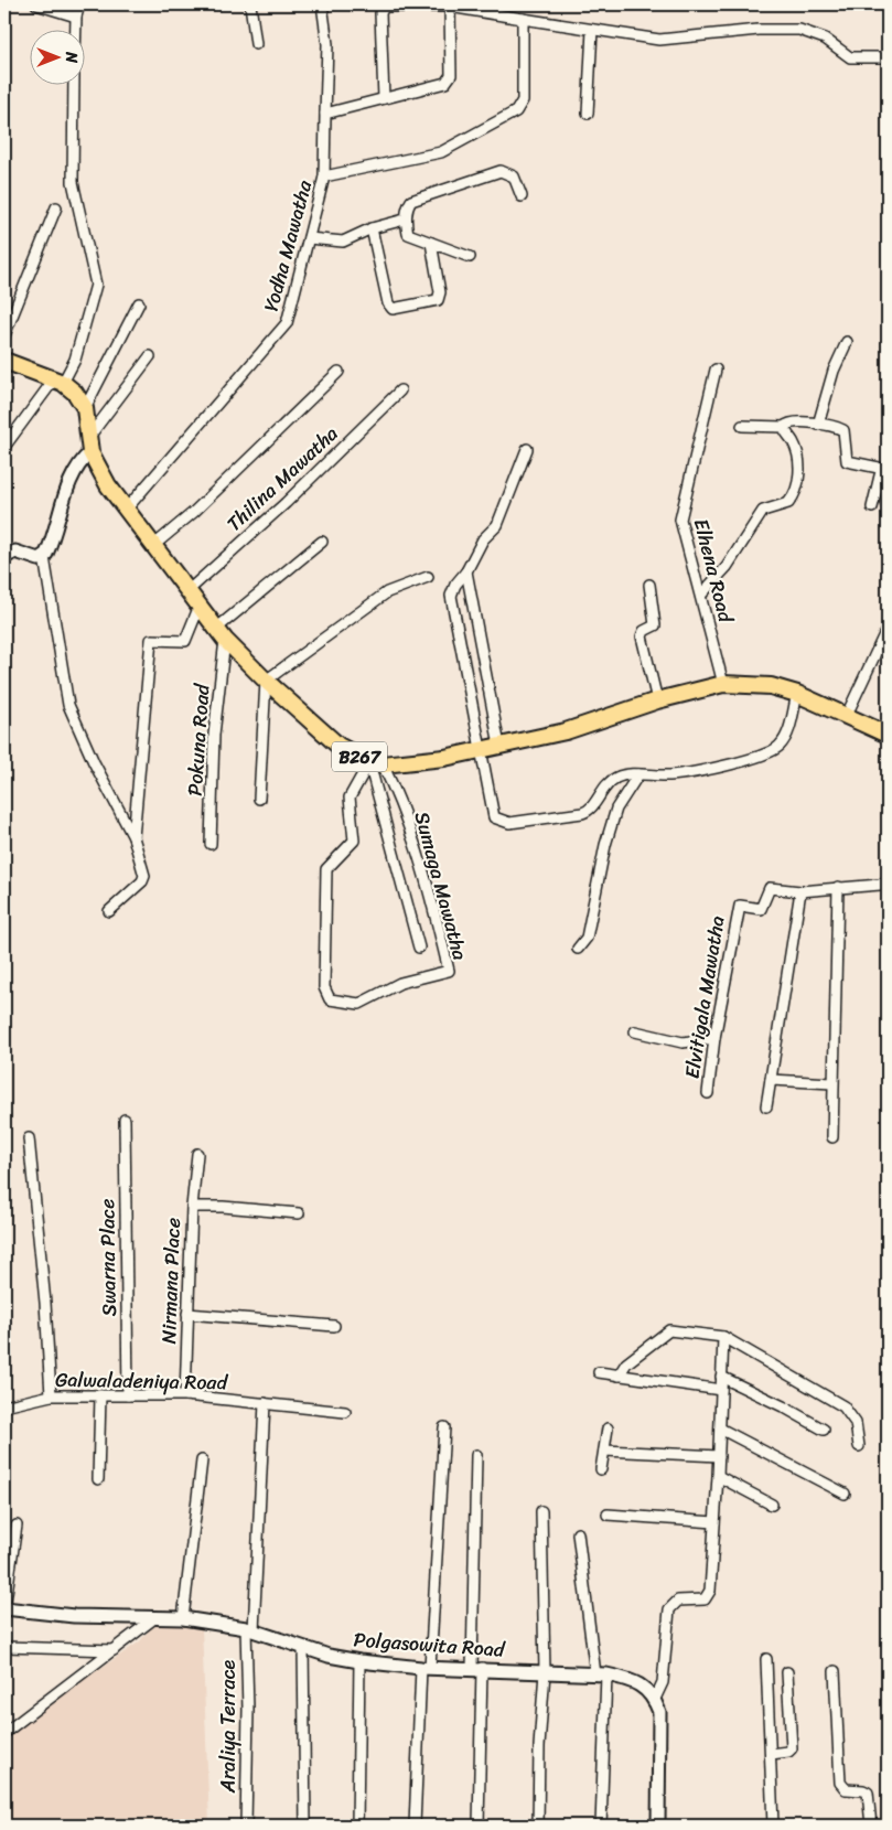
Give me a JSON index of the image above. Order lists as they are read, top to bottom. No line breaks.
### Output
{"streets":{"main road":["B267"],"street":["Yodha Mawatha","Thilina Mawatha","Elhena Road","Pokuna Road","Sumaga Mawatha","Elvitigala Mawatha","Swarna Place","Nirmana Place","Galwaladeniya Road","Polgasowita Road","Araliya Terrace"]},"crossings":[["Yodha Mawatha","B267"],["Thilina Mawatha","B267"],["Elhena Road","B267"],["Pokuna Road","B267"],["B267","Sumaga Mawatha"],["Swarna Place","Galwaladeniya Road"],["Nirmana Place","Galwaladeniya Road"],["Galwaladeniya Road","Araliya Terrace"],["Polgasowita Road","Araliya Terrace"]],"north":"right"}
